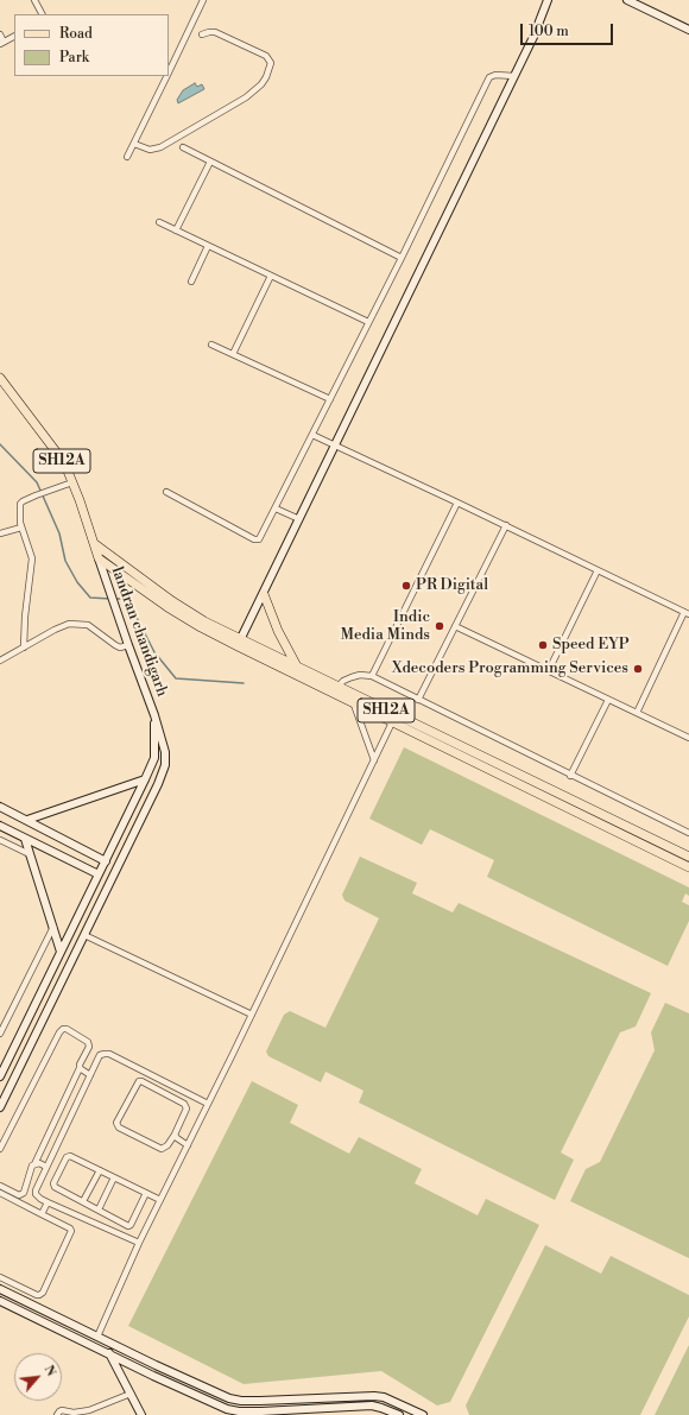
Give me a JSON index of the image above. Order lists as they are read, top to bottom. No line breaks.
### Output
{"streets":{"main road":["SH12A","landran chandigarh"]},"crossings":[["SH12A","landran chandigarh"]],"places":["PR Digital","Indic Media Minds","Speed EYP","Xdecoders Programming Services"],"legend":["Road","Park"],"scale_bar":"100 m","north":"top right"}
